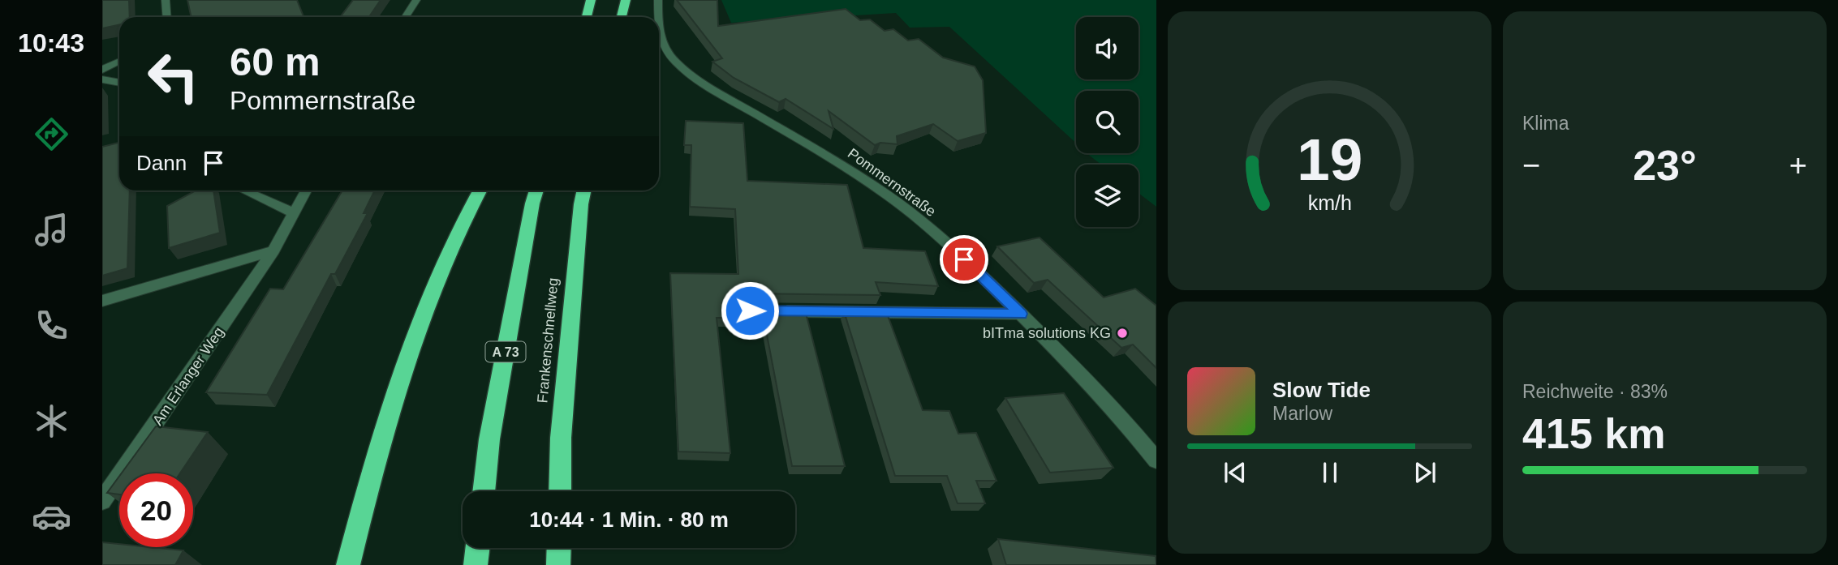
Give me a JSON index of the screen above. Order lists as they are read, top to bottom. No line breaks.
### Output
{"streets":{"highway":["Frankenschnellweg","A 73"],"street":["Pommernstraße","Am Erlanger Weg"]},"places":["bITma solutions KG"],"page":{"tabs":"10:43","tile":["Klima",["Reichweite · 83%","415 km"]],"turn":["60 m","Pommernstraße"],"then":"Dann","heat":["−","23°","+"],"song":["Slow Tide","Marlow"],"limit":"20","trip":"10:44 · 1 Min. · 80 m","gauge":["19","km/h"]}}
